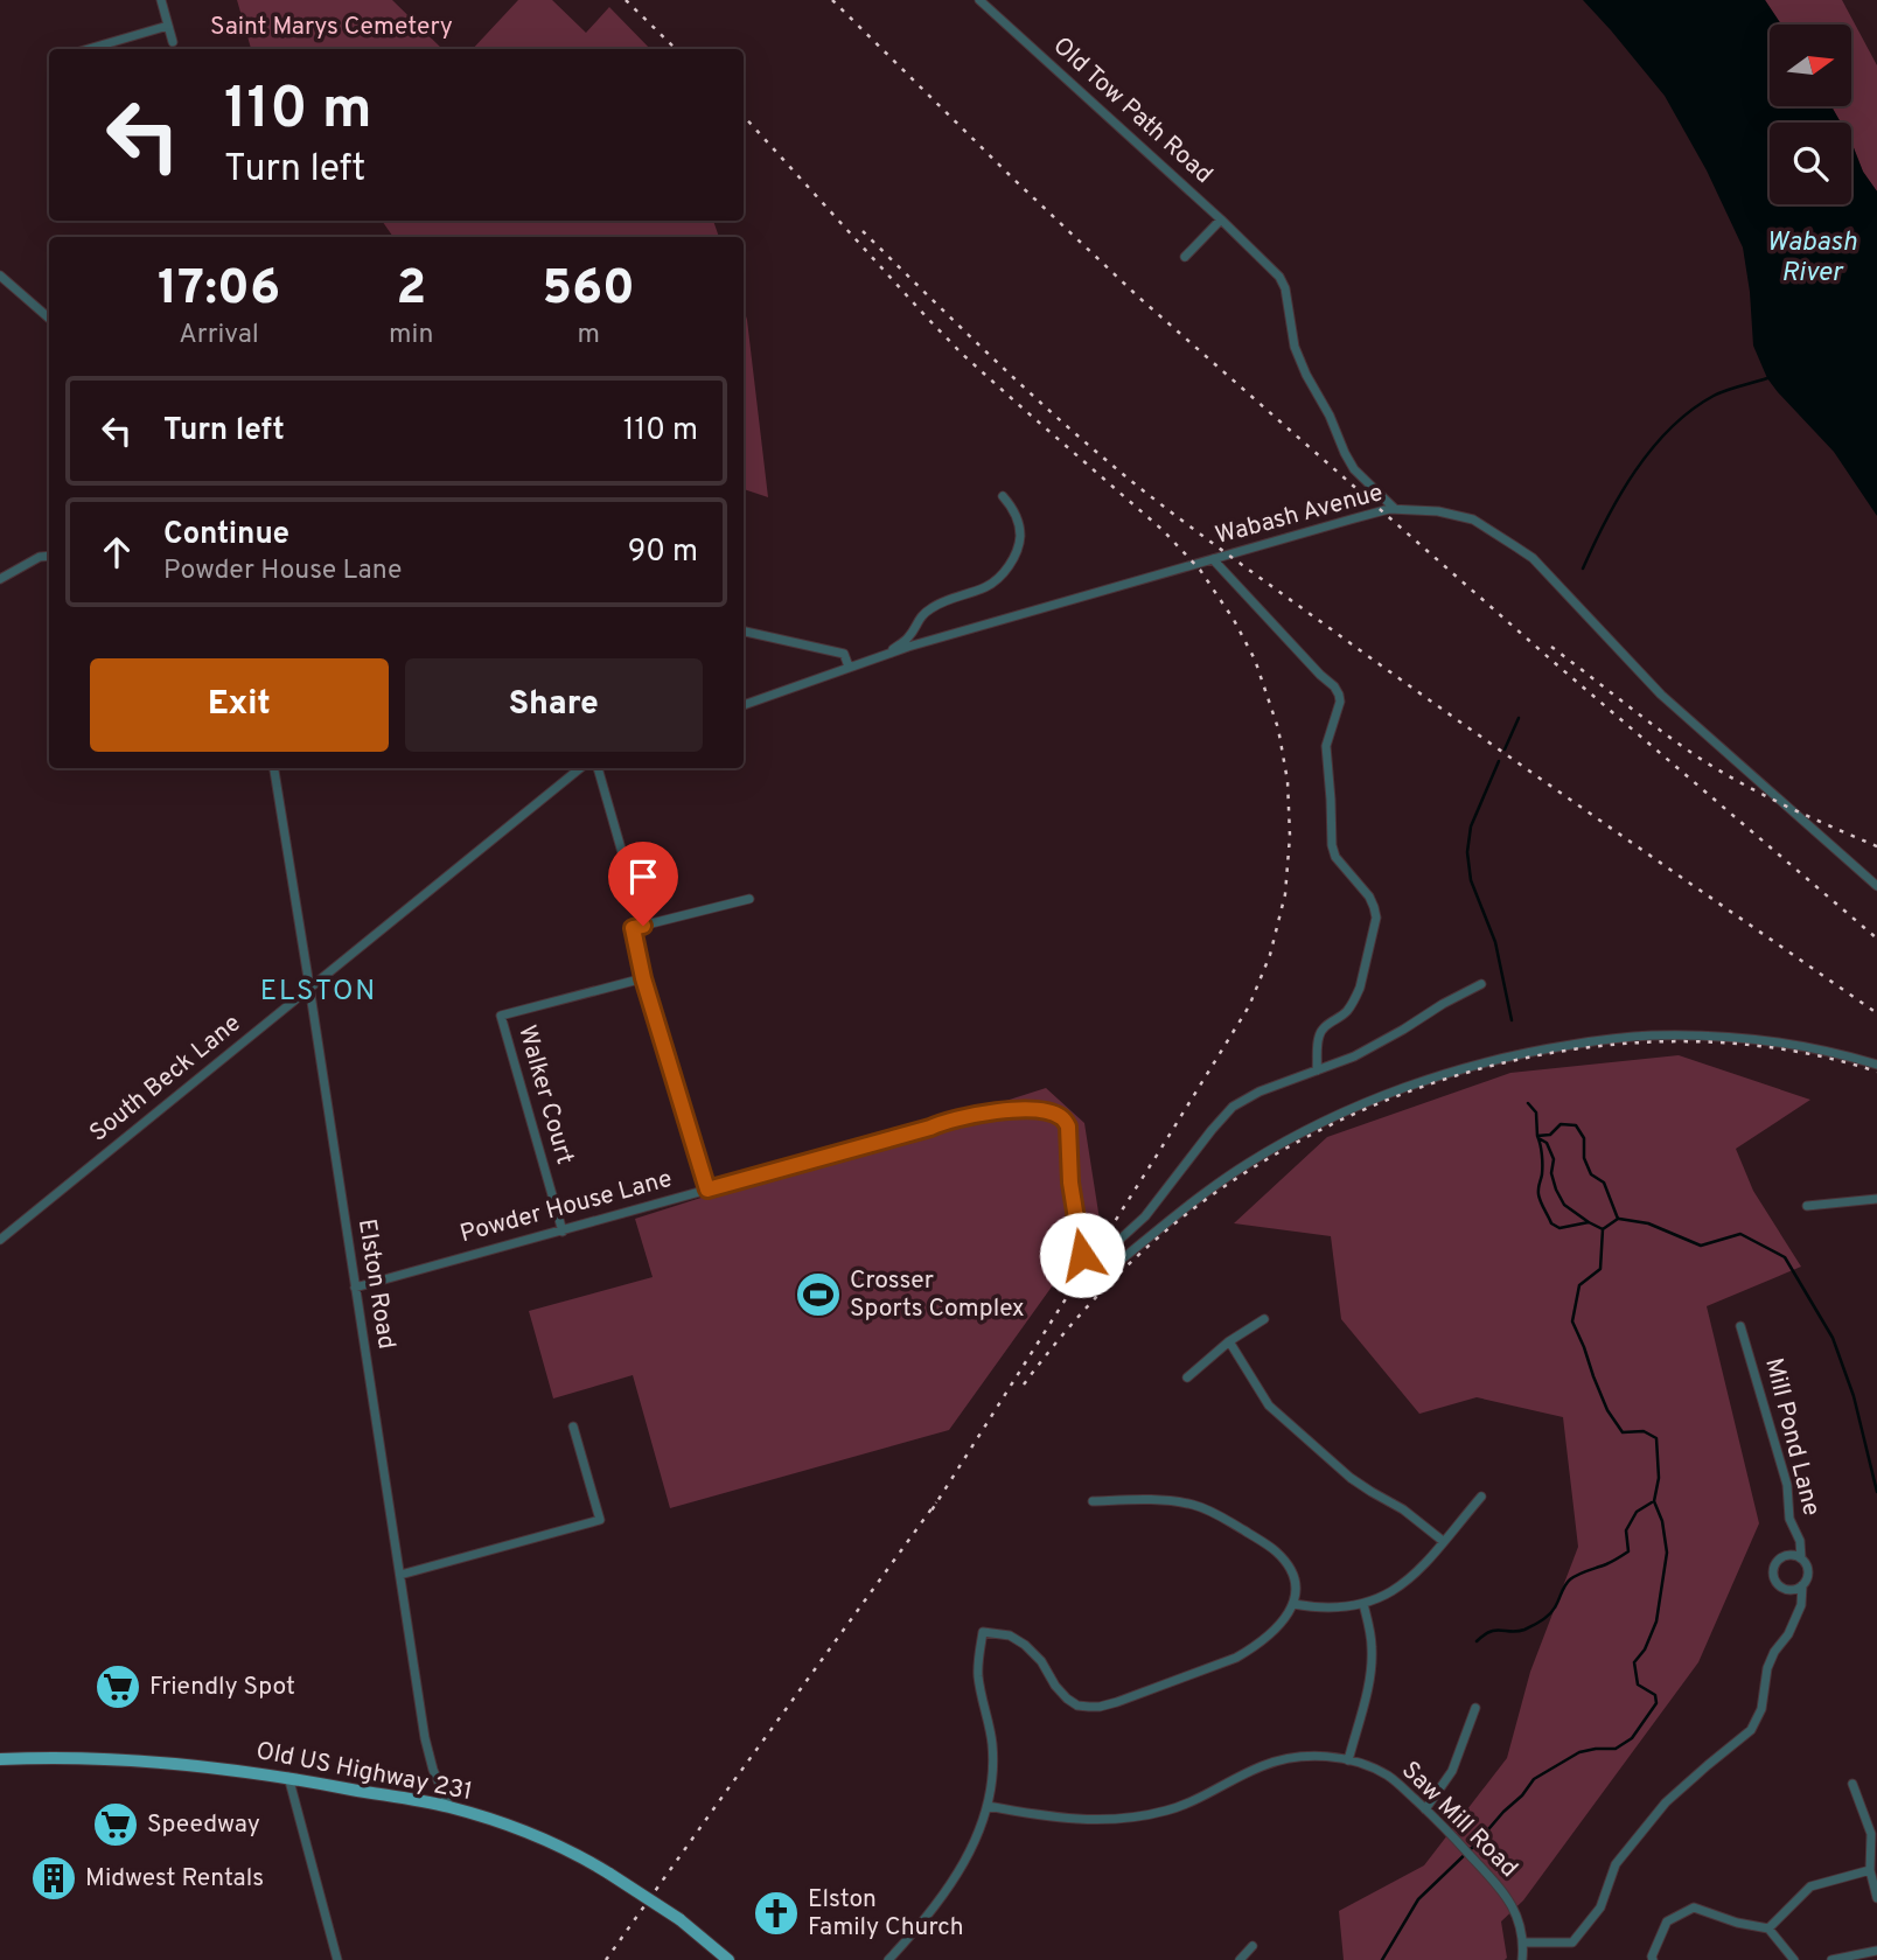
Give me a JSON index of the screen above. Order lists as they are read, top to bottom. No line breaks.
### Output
{"streets":{"main road":["Old US Highway 231"],"street":["Old Tow Path Road","Wabash Avenue","South Beck Lane","Walker Court","Powder House Lane","Elston Road","Mill Pond Lane","Saw Mill Road"]},"crossings":[["Old Tow Path Road","Wabash Avenue"],["South Beck Lane","Elston Road"],["Walker Court","Powder House Lane"],["Powder House Lane","Elston Road"],["Elston Road","Old US Highway 231"],["Mill Pond Lane","Saw Mill Road"]],"districts":["ELSTON"],"water":["Wabash River"],"parks":["Saint Marys Cemetery"],"places":{"sports":["Crosser Sports Complex"],"supermarket":["Friendly Spot","Speedway"],"building":["Midwest Rentals"],"church":["Elston Family Church"]},"north":"right","page":{"turn":["110 m","Turn left"],"eta":["17:06","Arrival","2","min","560","m"],"list":[{"name":"Turn left","value":"110 m"},{"name":"Continue","note":"Powder House Lane","value":"90 m"}],"buttons":["Exit","Share"]}}
